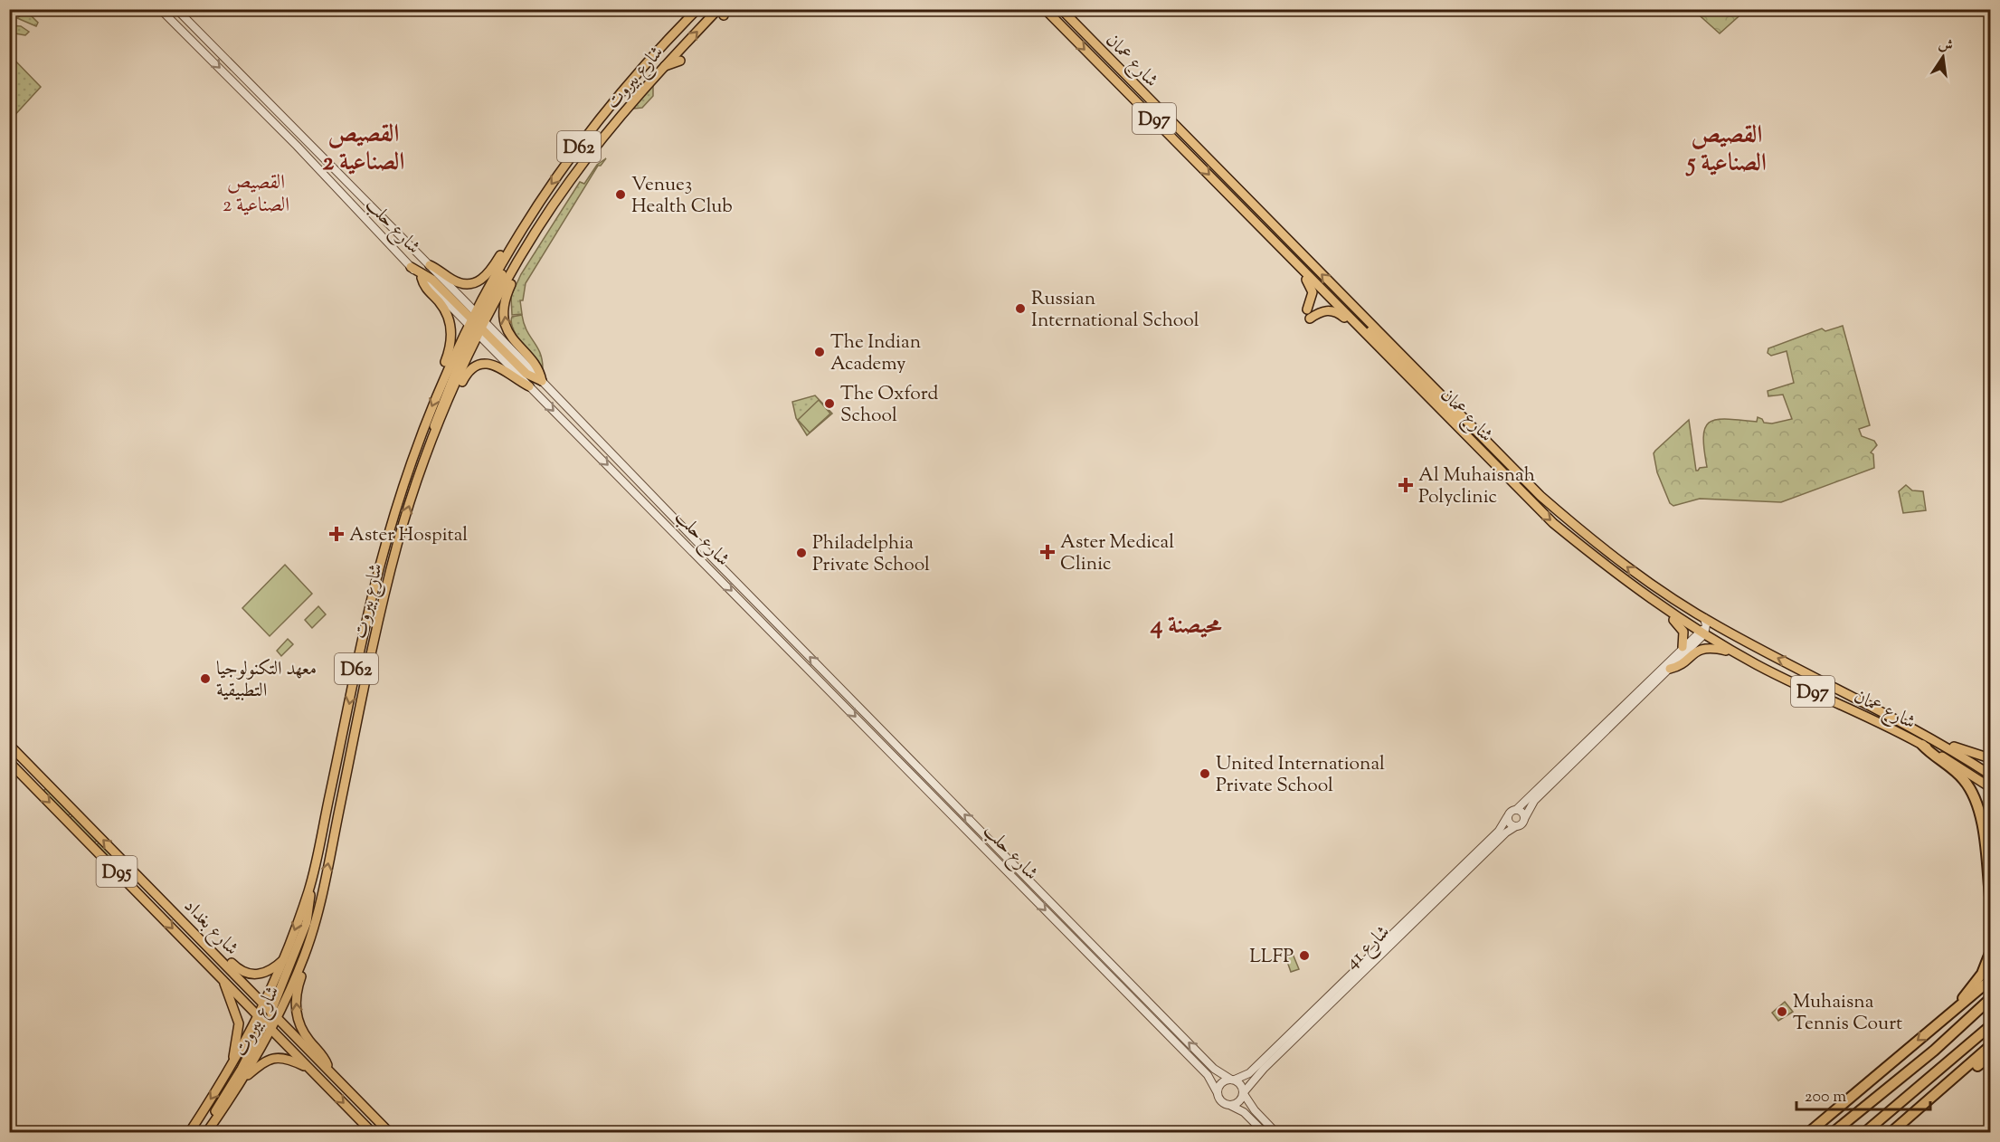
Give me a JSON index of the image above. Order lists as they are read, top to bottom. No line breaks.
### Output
{"streets":{"main road":["شارع عمان","شارع بيروت","D97","D62","D95","شارع بغداد"],"street":["شارع حلب","شارع 41"]},"crossings":[["شارع بيروت","شارع حلب"],["شارع بيروت","شارع بغداد"],["شارع حلب","شارع 41"]],"districts":["القصيص الصناعية 2","القصيص الصناعية 5","القصيص الصناعية 2","محيصنة 4"],"places":{"other":["Venue3 Health Club","Russian International School","The Indian Academy","The Oxford School","Philadelphia Private School","معهد التكنولوجيا التطبيقية","United International Private School","LLFP","Muhaisna Tennis Court"],"health":["Al Muhaisnah Polyclinic","Aster Hospital","Aster Medical Clinic"]},"scale_bar":"200 m","north":"top"}
